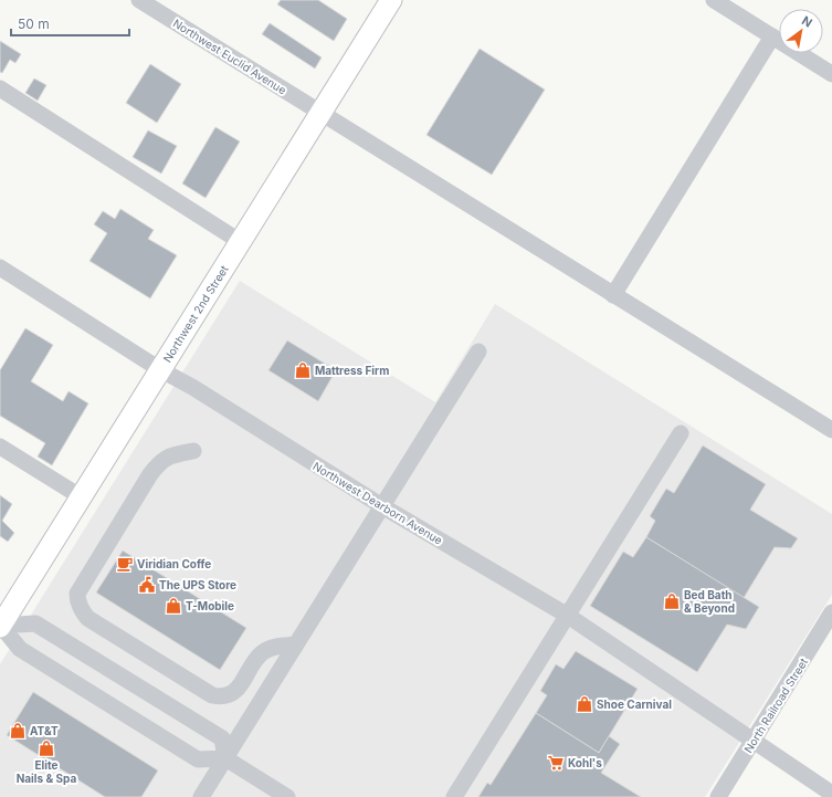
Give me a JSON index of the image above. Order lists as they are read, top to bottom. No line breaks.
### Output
{"streets":{"main road":["Northwest 2nd Street"],"street":["Northwest Euclid Avenue","Northwest Dearborn Avenue","North Railroad Street"]},"crossings":[["Northwest Euclid Avenue","Northwest 2nd Street"],["Northwest 2nd Street","Northwest Dearborn Avenue"],["Northwest Dearborn Avenue","North Railroad Street"]],"places":{"shop":["Mattress Firm","Bed Bath & Beyond","T-Mobile","Shoe Carnival","AT&T","Elite Nails & Spa"],"cafe":["Viridian Coffe"],"public building":["The UPS Store"],"supermarket":["Kohl's"]},"scale_bar":"50 m","north":"top right"}
